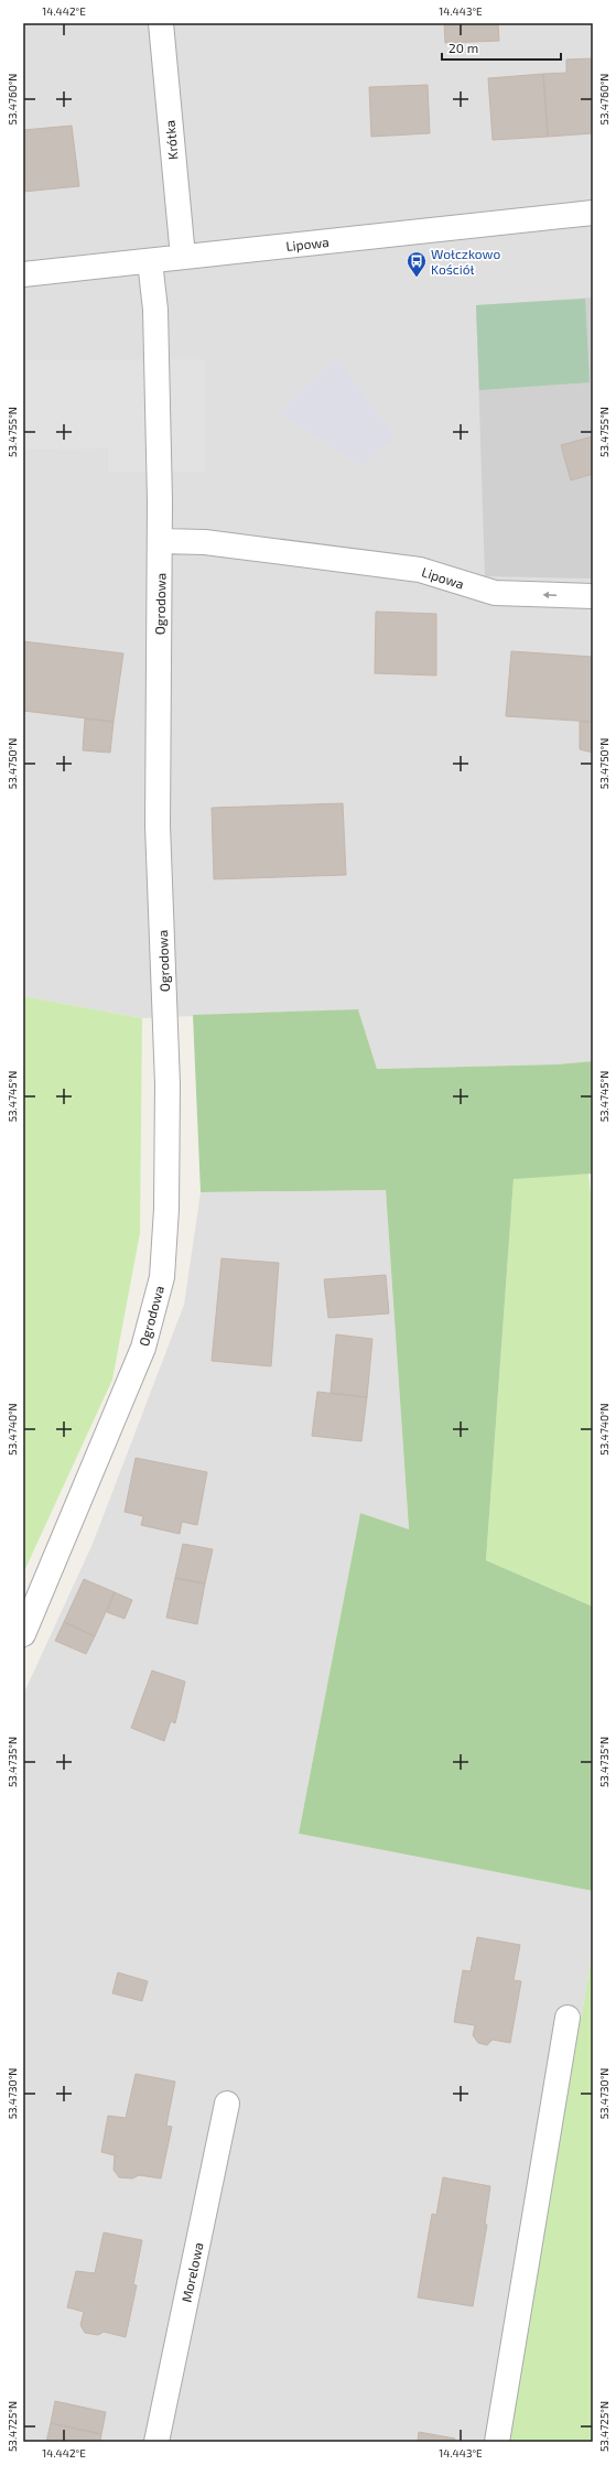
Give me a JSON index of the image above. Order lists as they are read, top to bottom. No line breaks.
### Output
{"streets":{"street":["Krótka","Lipowa","Ogrodowa","Morelowa"]},"crossings":[["Krótka","Lipowa"],["Lipowa","Ogrodowa"]],"one_way":["Lipowa"],"places":{"bus stop":["Wołczkowo Kościół"]},"scale_bar":"20 m","coordinates":["14.442°E","14.443°E","53.4760°N","53.4755°N","53.4750°N","53.4745°N","53.4740°N","53.4735°N","53.4730°N","53.4725°N"]}
